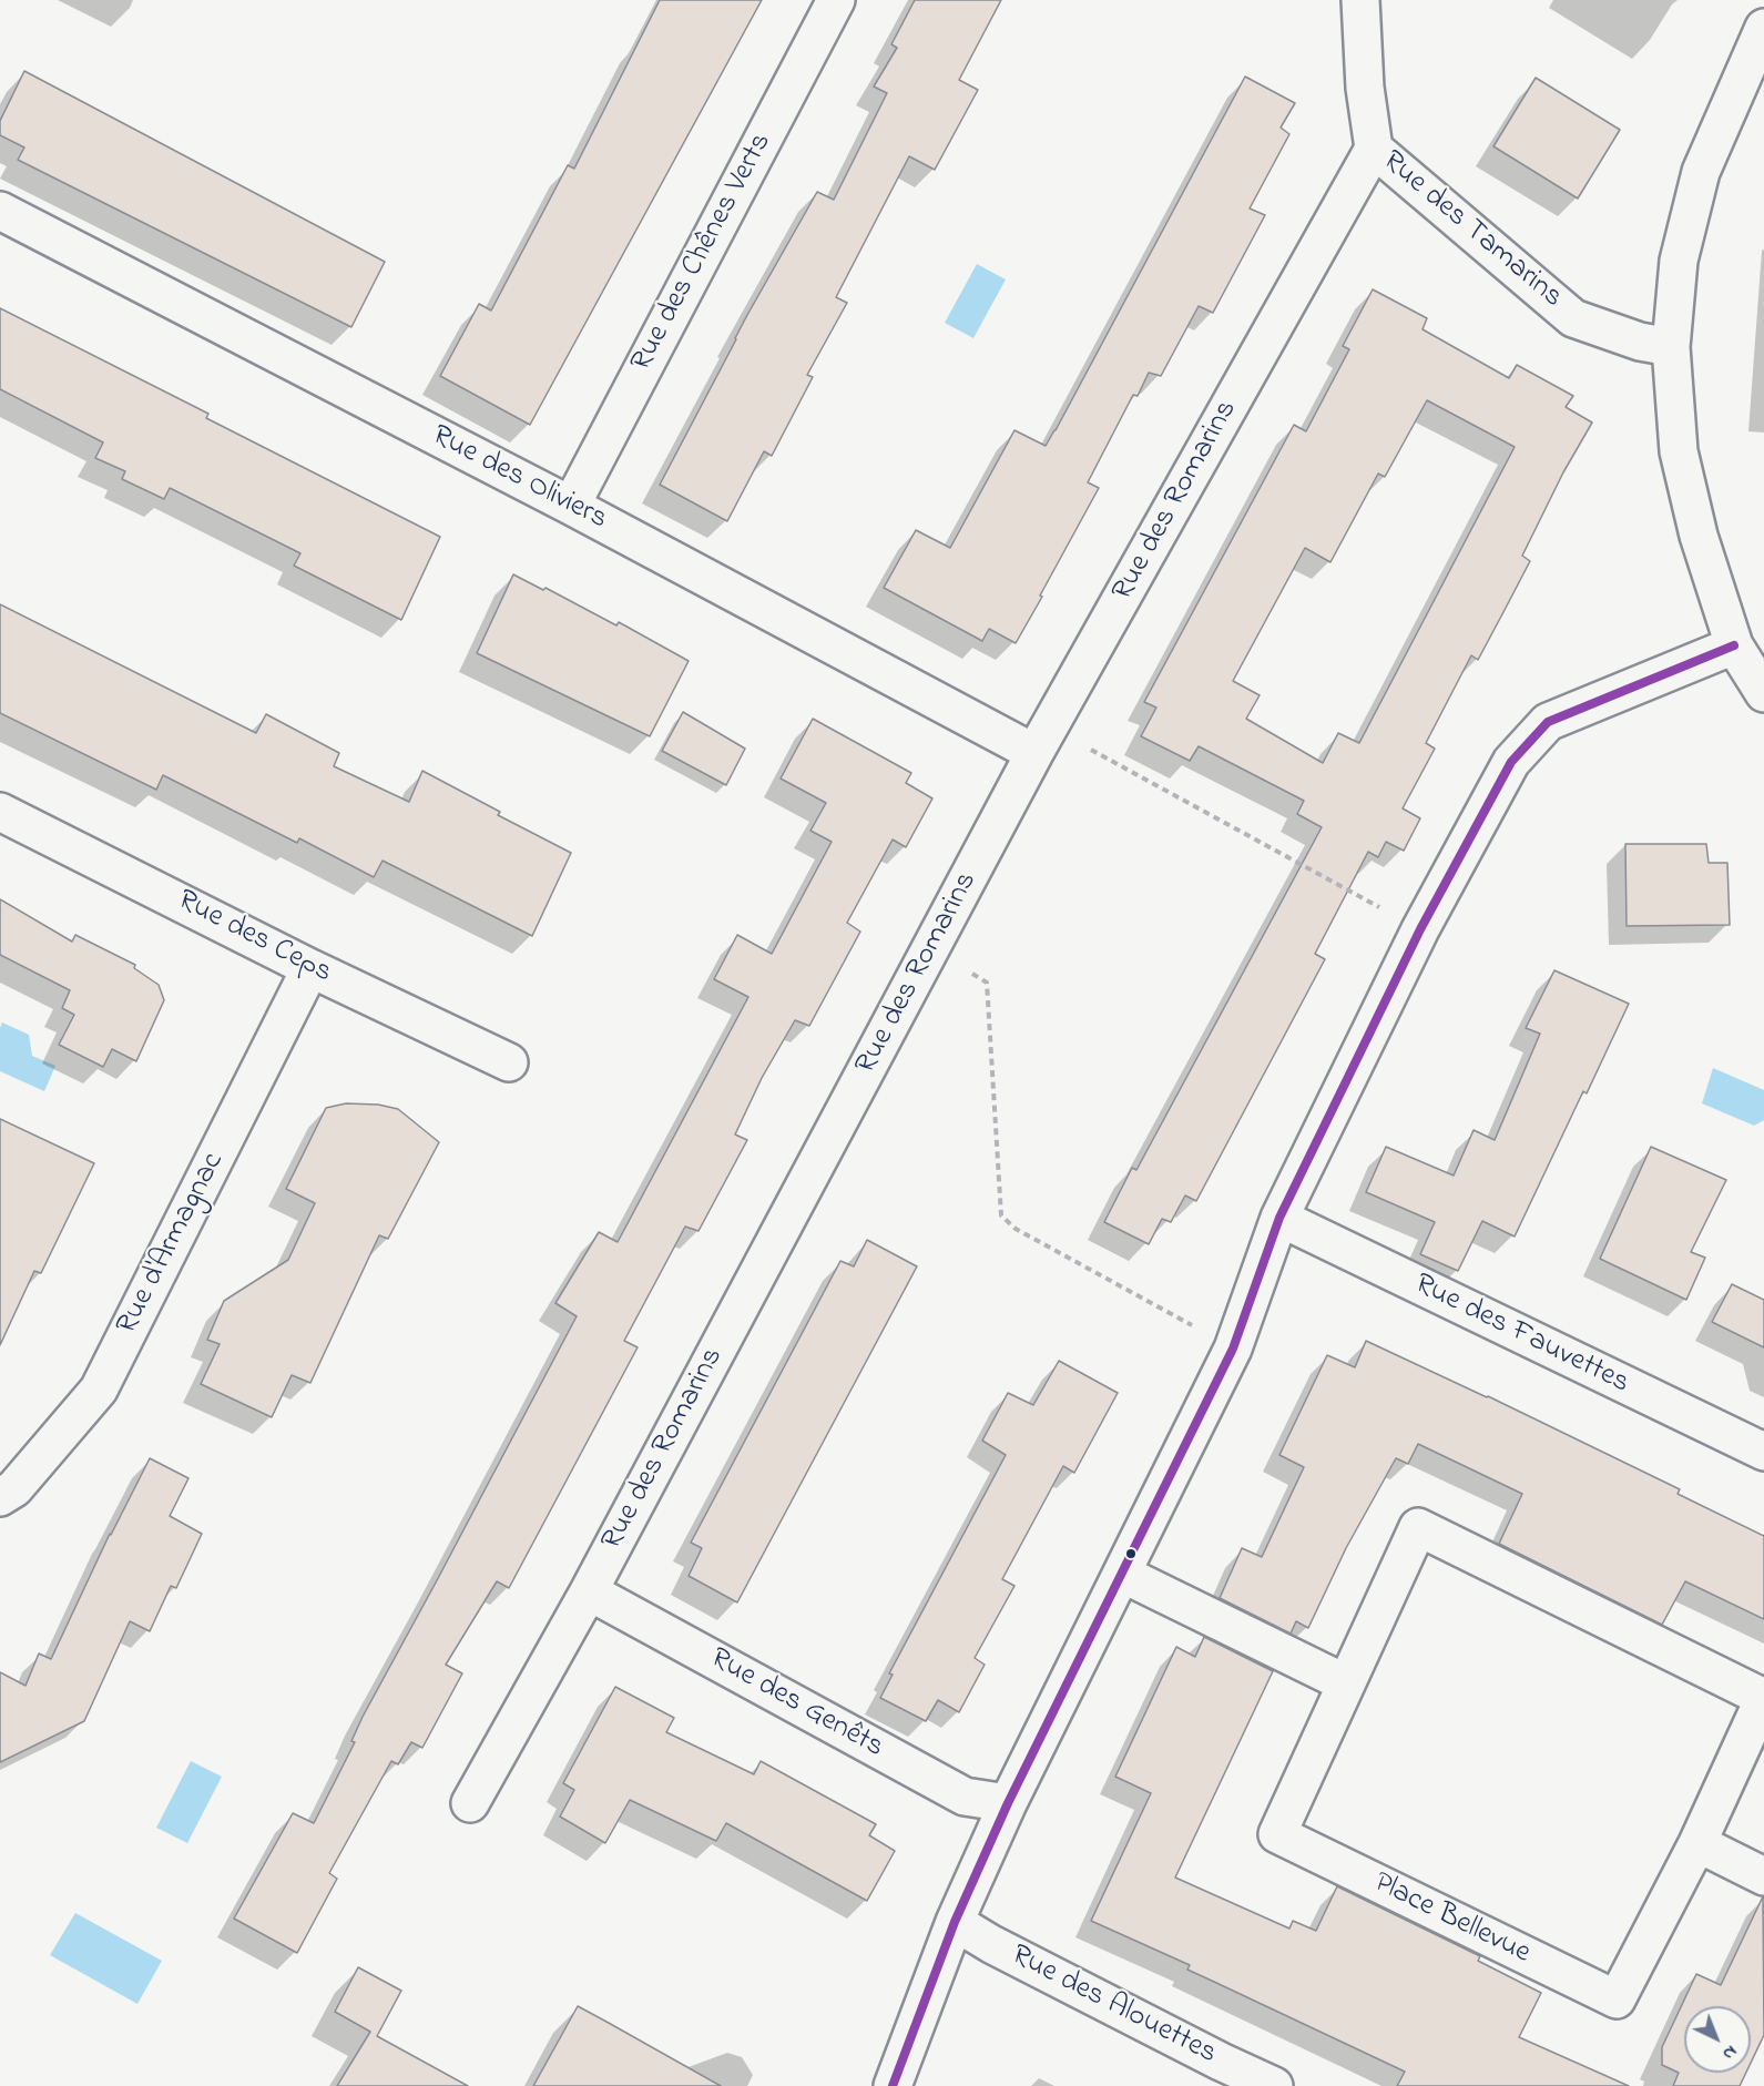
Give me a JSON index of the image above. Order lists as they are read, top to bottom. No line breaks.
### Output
{"streets":{"street":["Rue des Tamarins","Rue des Chênes Verts","Rue des Oliviers","Rue des Romarins","Rue des Ceps","Rue d'Armagnac","Rue des Fauvettes","Rue des Genêts","Place Bellevue","Rue des Alouettes"]},"crossings":[["Rue des Tamarins","Rue des Romarins"],["Rue des Chênes Verts","Rue des Oliviers"],["Rue des Oliviers","Rue des Romarins"],["Rue des Romarins","Rue des Genêts"],["Rue des Ceps","Rue d'Armagnac"]],"north":"bottom right"}
